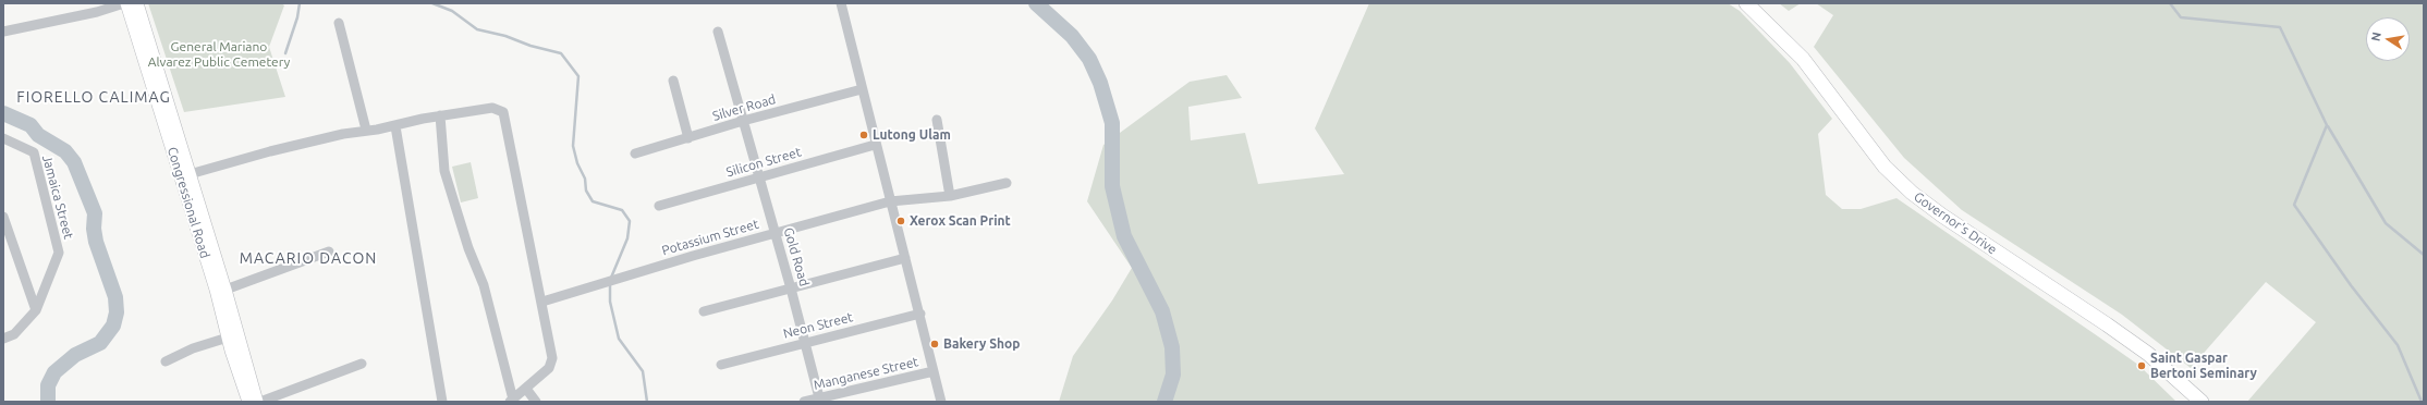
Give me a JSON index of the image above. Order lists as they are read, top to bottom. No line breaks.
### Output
{"streets":{"highway":["Governor's Drive"],"main road":["Congressional Road"],"street":["Silver Road","Silicon Street","Jamaica Street","Potassium Street","Gold Road","Neon Street","Manganese Street"]},"crossings":[["Silver Road","Gold Road"],["Silicon Street","Gold Road"],["Potassium Street","Gold Road"],["Gold Road","Neon Street"],["Gold Road","Manganese Street"]],"districts":["FIORELLO CALIMAG","MACARIO DACON"],"parks":["General Mariano Alvarez Public Cemetery"],"places":["Lutong Ulam","Xerox Scan Print","Bakery Shop","Saint Gaspar Bertoni Seminary"],"north":"left"}
